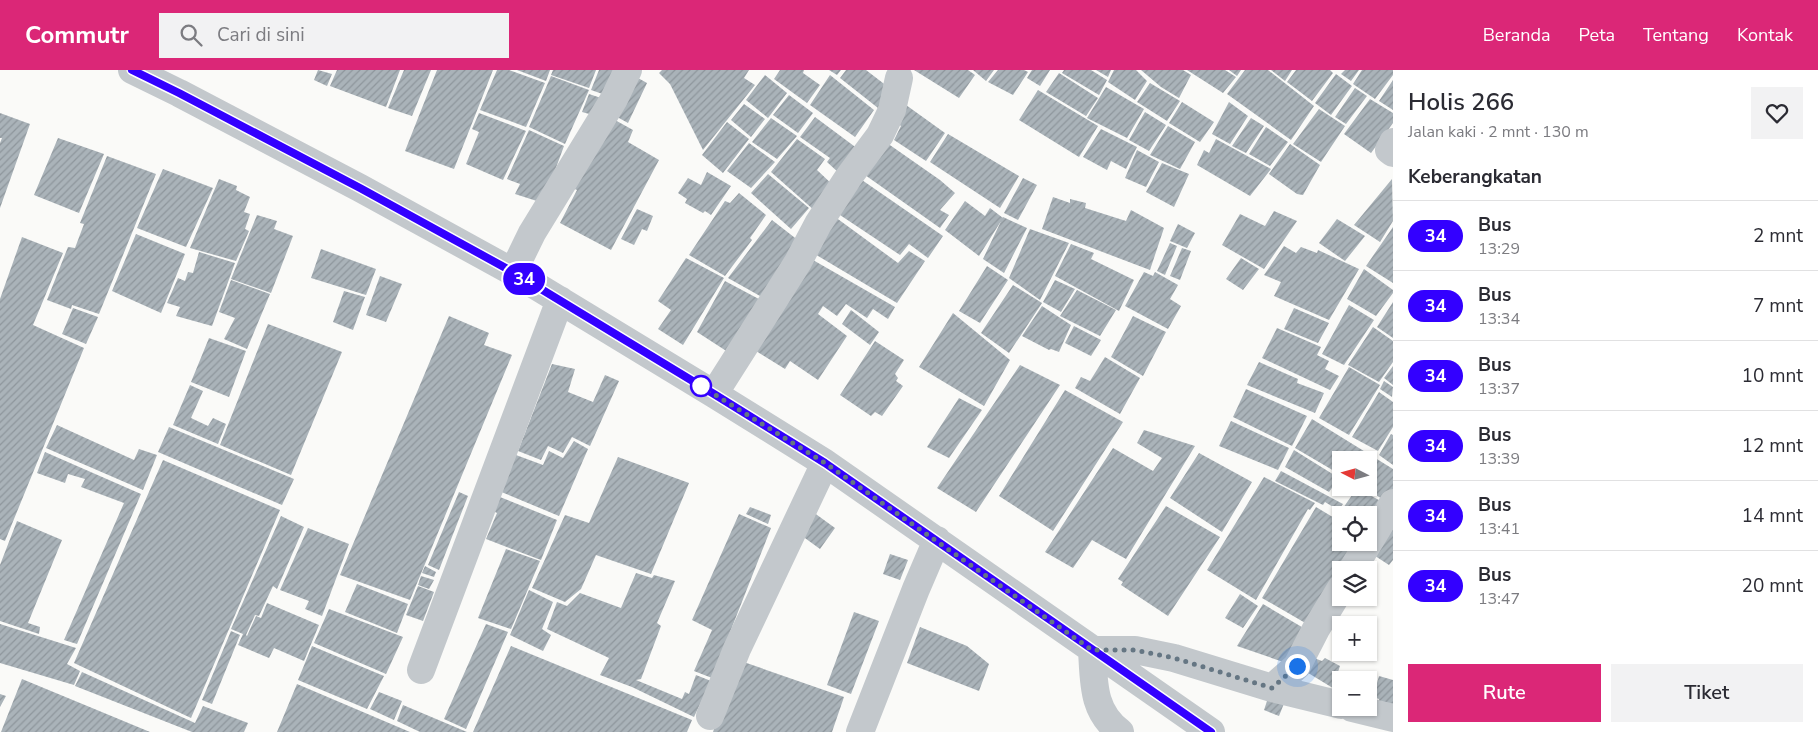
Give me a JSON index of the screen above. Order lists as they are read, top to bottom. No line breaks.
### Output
{"lines":["bus line 34"],"north":"left","page":{"header":"Commutr","search":"Cari di sini","nav":["Beranda","Peta","Tentang","Kontak"],"on_map":"34","heading":[["Holis 266","Jalan kaki · 2 mnt · 130 m"],"Keberangkatan"],"list":[{"mark":"34","name":"Bus","note":"13:29","value":"2 mnt"},{"mark":"34","name":"Bus","note":"13:34","value":"7 mnt"},{"mark":"34","name":"Bus","note":"13:37","value":"10 mnt"},{"mark":"34","name":"Bus","note":"13:39","value":"12 mnt"},{"mark":"34","name":"Bus","note":"13:41","value":"14 mnt"},{"mark":"34","name":"Bus","note":"13:47","value":"20 mnt"}],"map_buttons":["+","−"],"buttons":["Rute","Tiket"]}}
